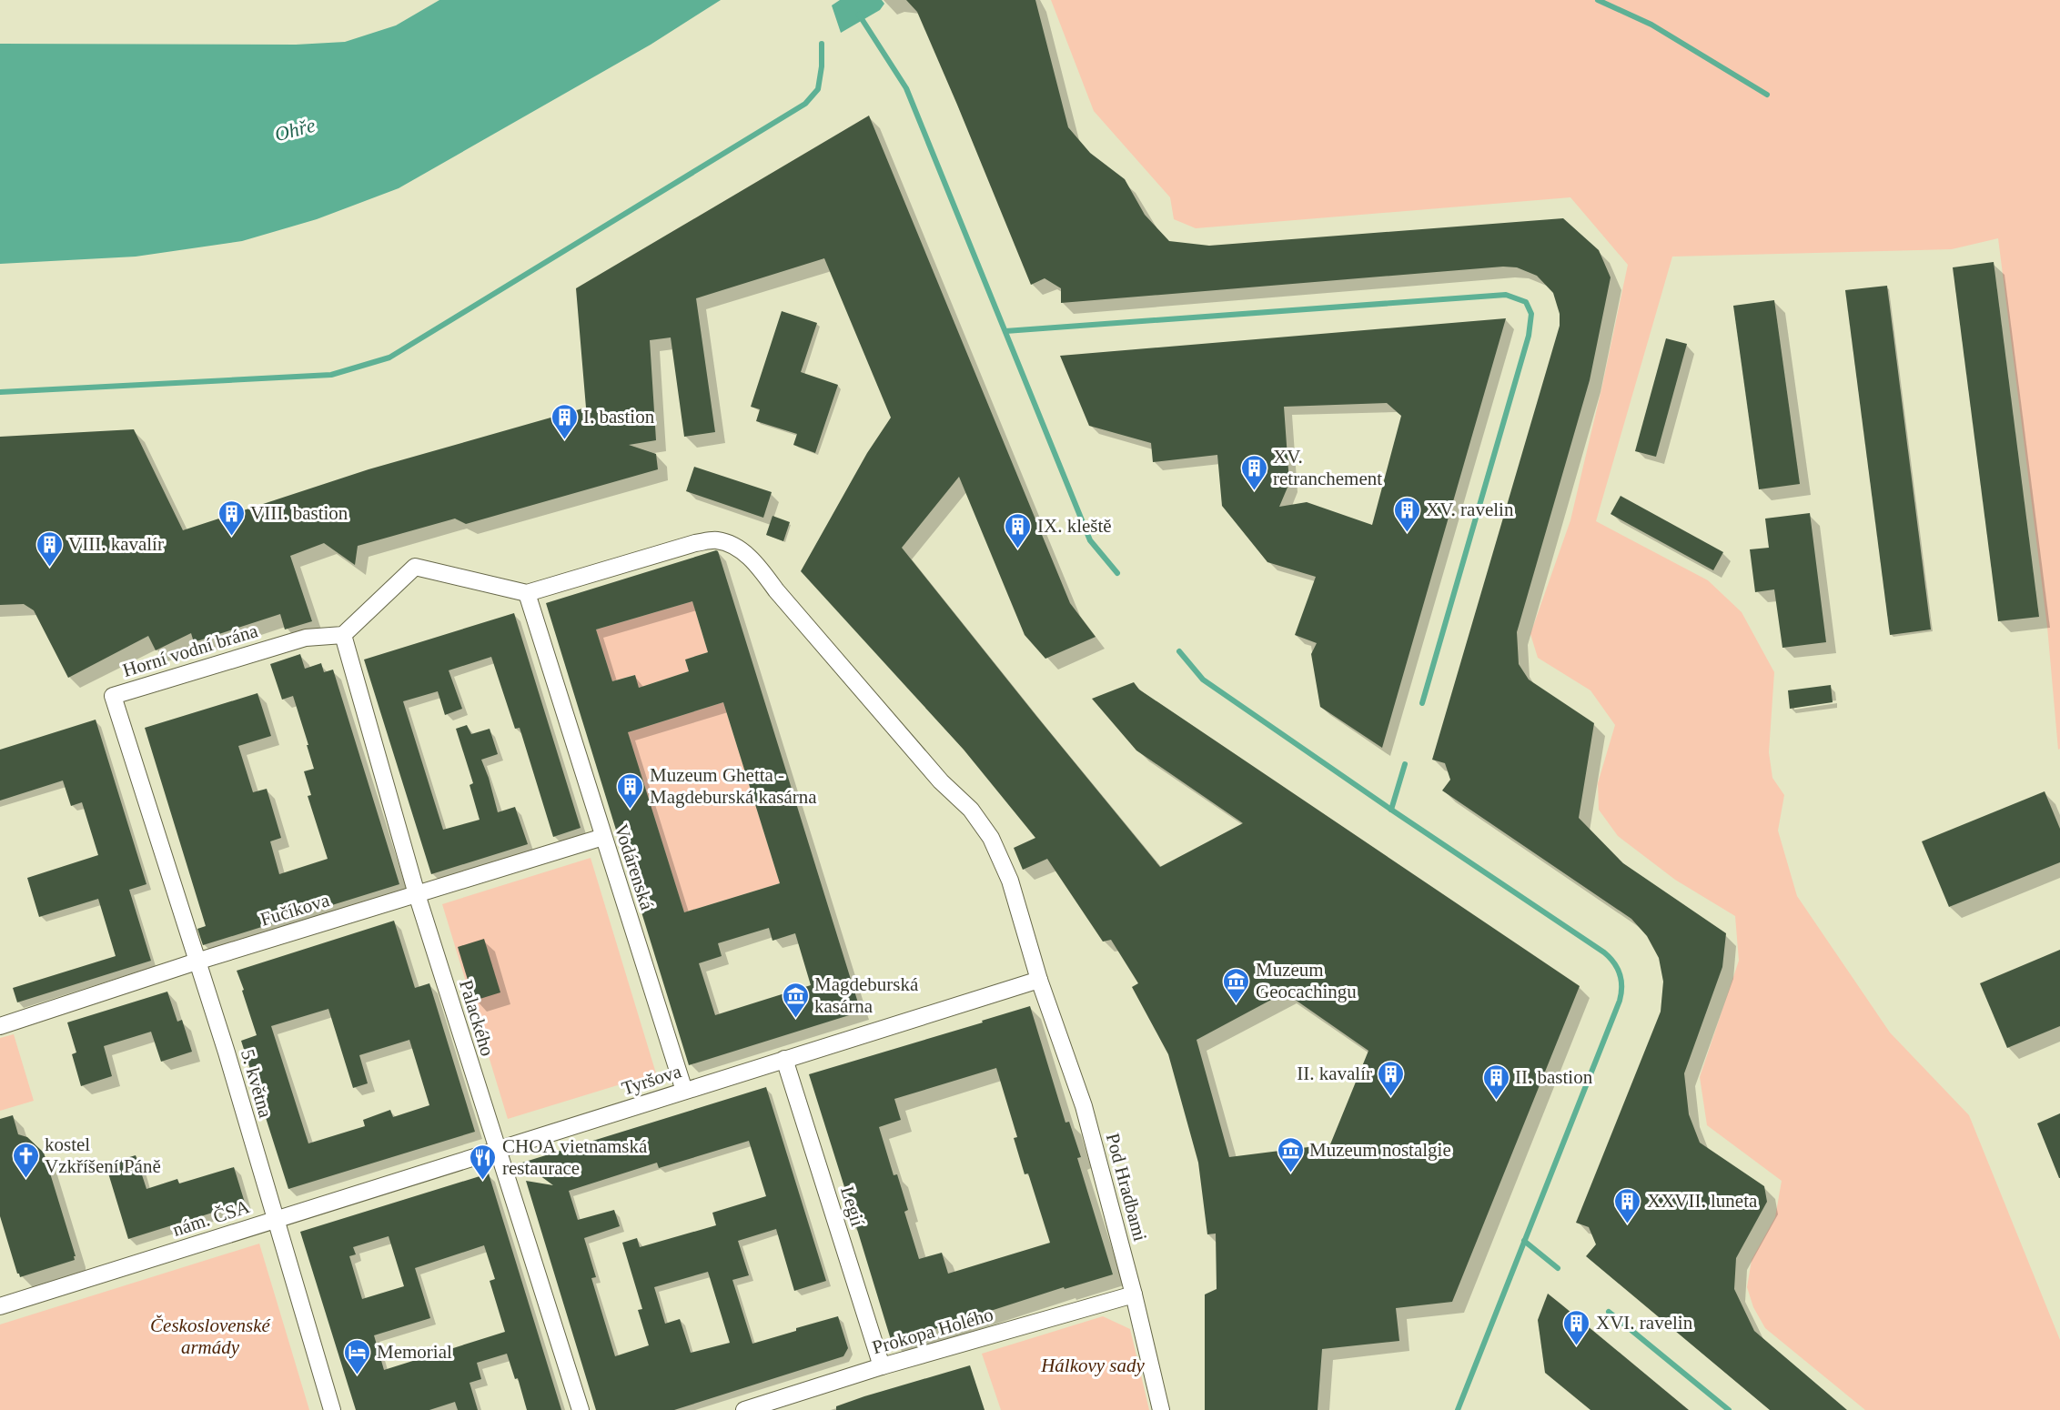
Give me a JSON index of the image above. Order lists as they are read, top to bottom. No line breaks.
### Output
{"streets":{"street":["Horní vodní brána","Vodárenská","Fučíkova","Palackého","Tyršova","5. května","Pod Hradbami","Legií","nám. ČSA","Prokopa Holého"]},"crossings":[["Horní vodní brána","Fučíkova"],["Horní vodní brána","Palackého"],["Horní vodní brána","5. května"],["Vodárenská","Fučíkova"],["Vodárenská","Tyršova"],["Vodárenská","Pod Hradbami"],["Fučíkova","Palackého"],["Fučíkova","5. května"],["Palackého","Tyršova"],["Tyršova","5. května"],["Tyršova","Pod Hradbami"],["Tyršova","Legií"],["Tyršova","nám. ČSA"],["5. května","nám. ČSA"],["Pod Hradbami","Prokopa Holého"],["Legií","Prokopa Holého"]],"water":["Ohře"],"parks":["Československé armády","Hálkovy sady"],"places":{"building":["I. bastion","XV. retranchement","XV. ravelin","VIII. bastion","IX. kleště","VIII. kavalír","Muzeum Ghetta - Magdeburská kasárna","II. kavalír","II. bastion","XXVII. luneta","XVI. ravelin"],"museum":["Muzeum Geocachingu","Magdeburská kasárna","Muzeum nostalgie"],"church":["kostel Vzkříšení Páně"],"restaurant":["CHOA vietnamská restaurace"],"hotel":["Memorial"]}}
